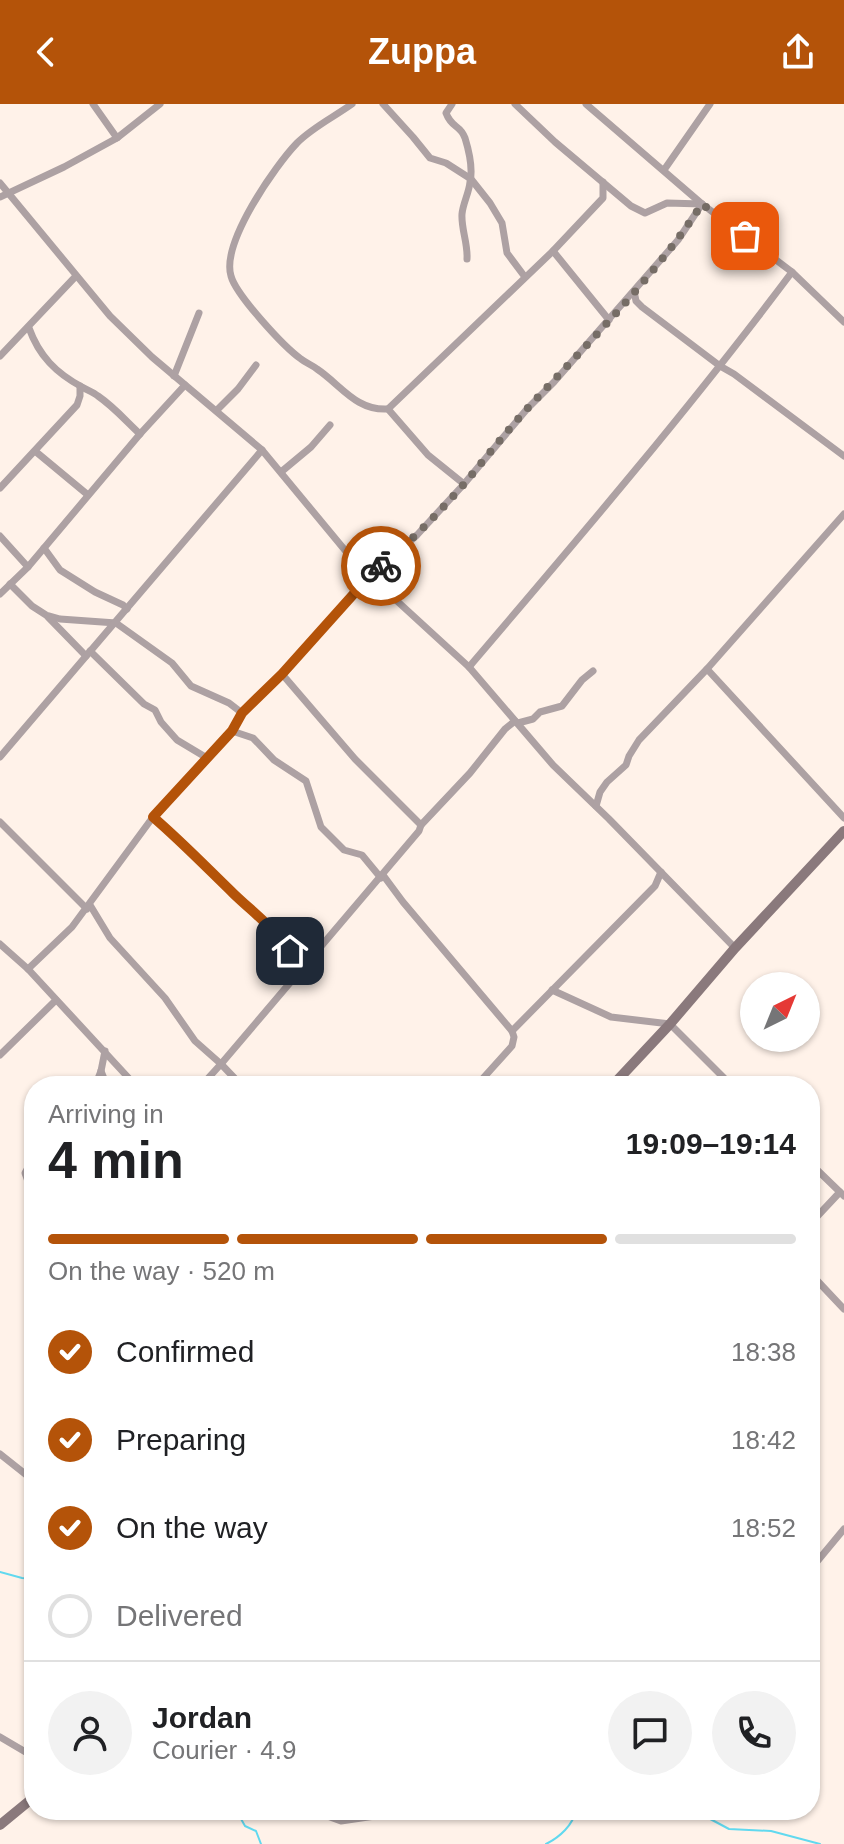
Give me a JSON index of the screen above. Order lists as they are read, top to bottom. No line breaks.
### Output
{"north":"top right","page":{"header":"Zuppa","heading":["4 min","Arriving in","19:09–19:14"],"panel":["Jordan","Courier · 4.9"],"bar":"On the way · 520 m","list":[["Confirmed","18:38"],["Preparing","18:42"],["On the way","18:52"],"Delivered"]}}
